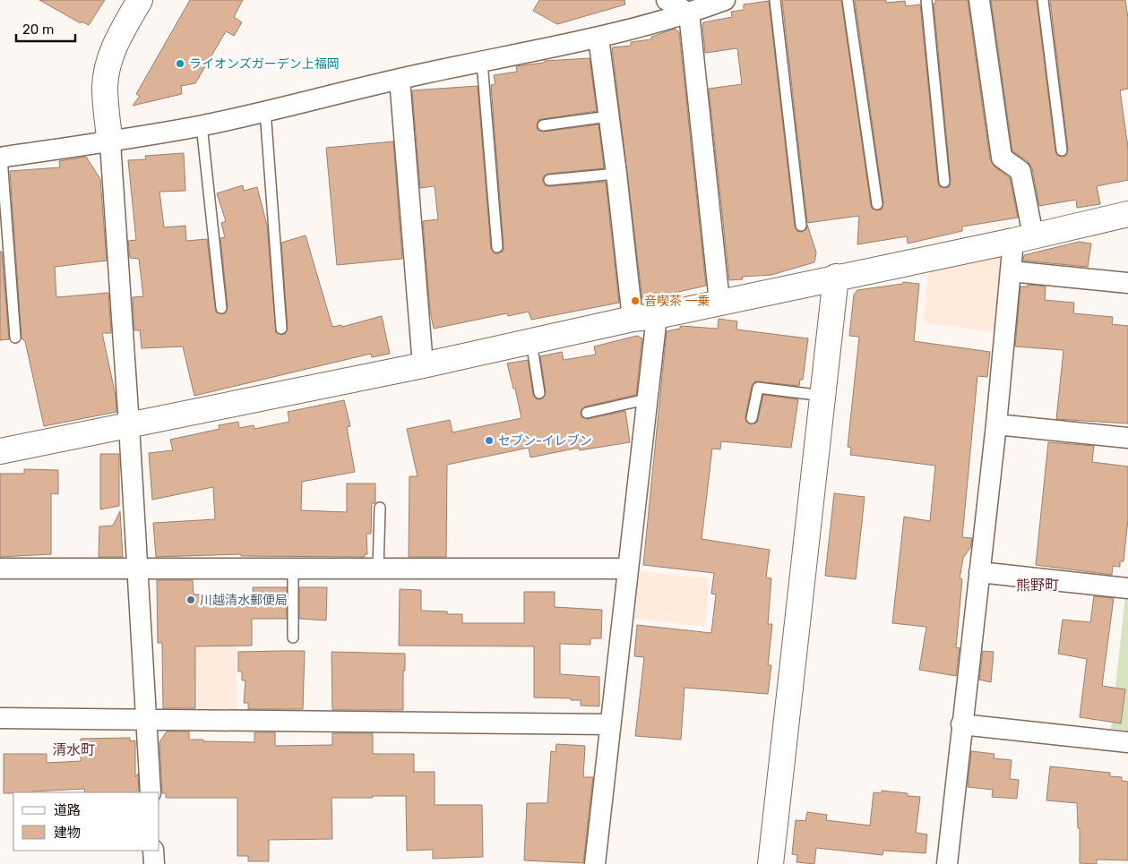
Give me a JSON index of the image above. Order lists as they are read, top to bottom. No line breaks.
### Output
{"districts":["熊野町","清水町"],"places":["ライオンズガーデン上福岡","音喫茶 一乗","セブン-イレブン","川越清水郵便局"],"legend":["道路","建物"],"scale_bar":"20 m"}
